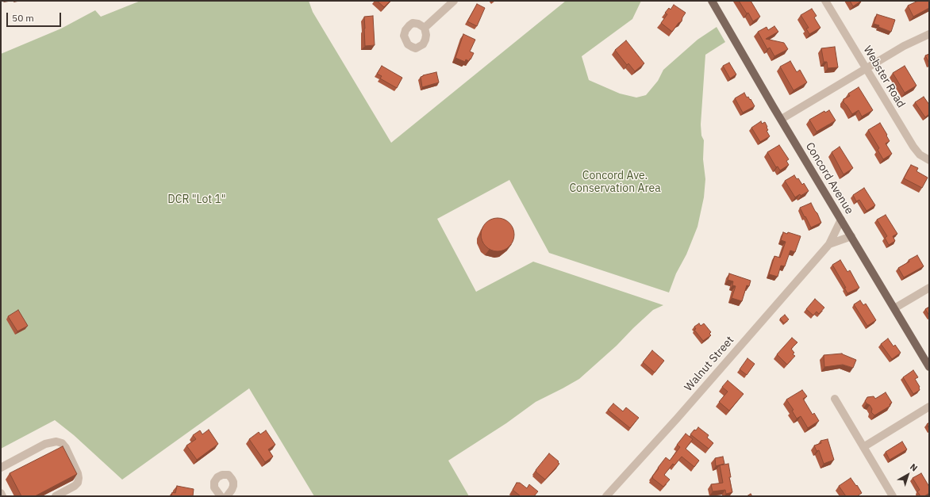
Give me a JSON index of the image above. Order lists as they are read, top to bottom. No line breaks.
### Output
{"streets":{"main road":["Concord Avenue"],"street":["Webster Road","Walnut Street"]},"crossings":[["Concord Avenue","Walnut Street"]],"parks":["Concord Ave. Conservation Area","DCR \"Lot 1\""],"scale_bar":"50 m","north":"top right"}
